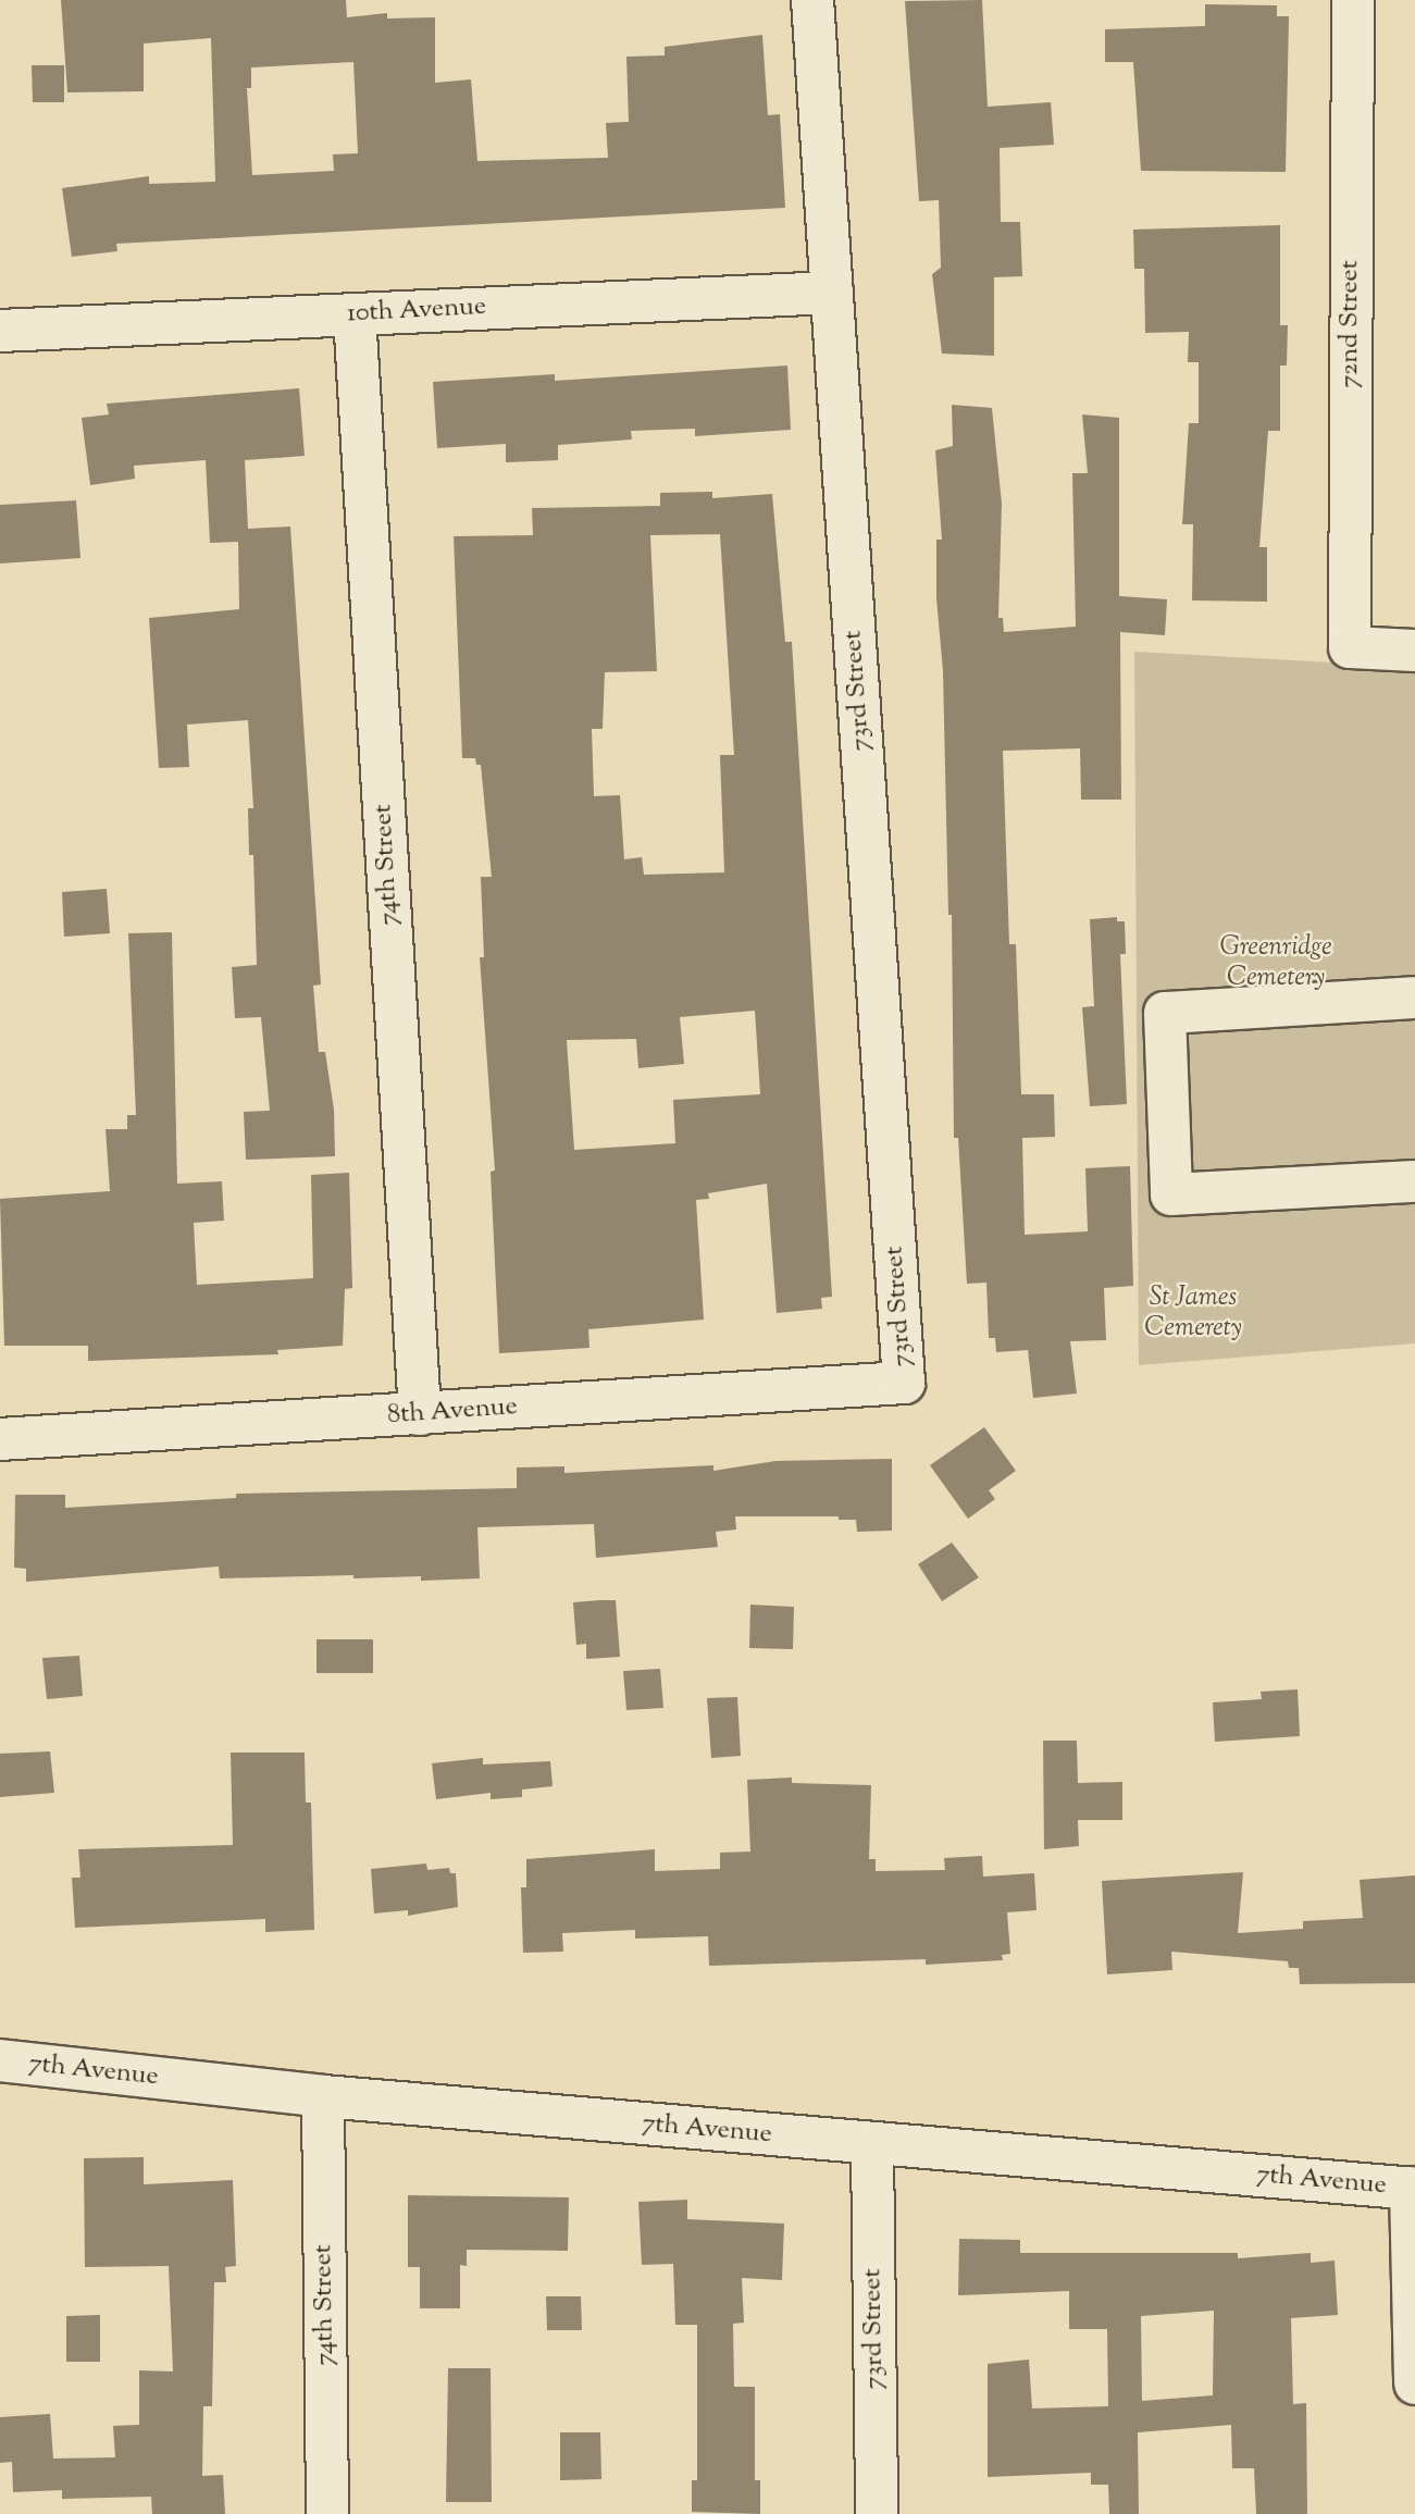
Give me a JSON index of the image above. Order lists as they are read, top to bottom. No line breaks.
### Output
{"streets":{"street":["10th Avenue","72nd Street","73rd Street","74th Street","8th Avenue","7th Avenue"]},"crossings":[["10th Avenue","73rd Street"],["10th Avenue","74th Street"],["73rd Street","8th Avenue"],["73rd Street","7th Avenue"],["74th Street","8th Avenue"],["74th Street","7th Avenue"]],"parks":["Greenridge Cemetery","St James Cemerety"]}
